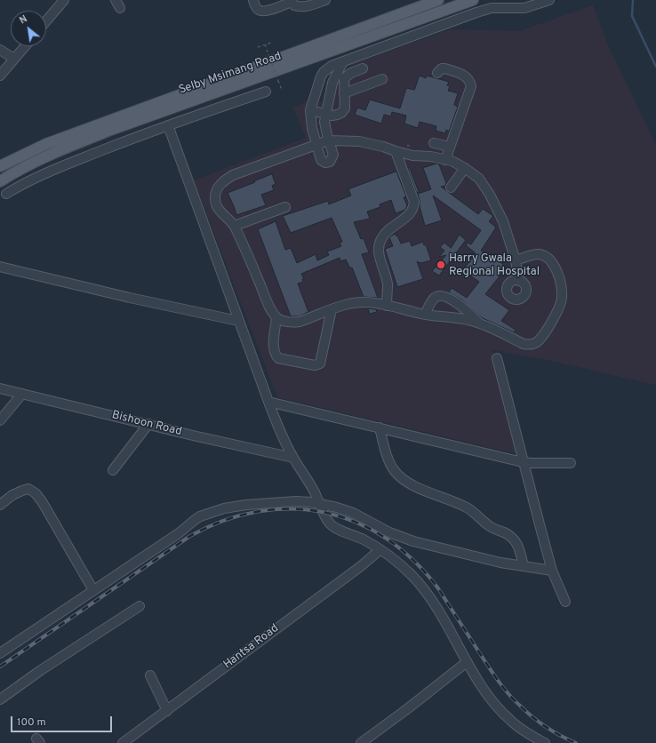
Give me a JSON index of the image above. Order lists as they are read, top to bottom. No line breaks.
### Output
{"streets":{"main road":["Selby Msimang Road"],"street":["Bishoon Road","Hantsa Road"]},"places":["Harry Gwala Regional Hospital"],"scale_bar":"100 m","north":"top left"}
